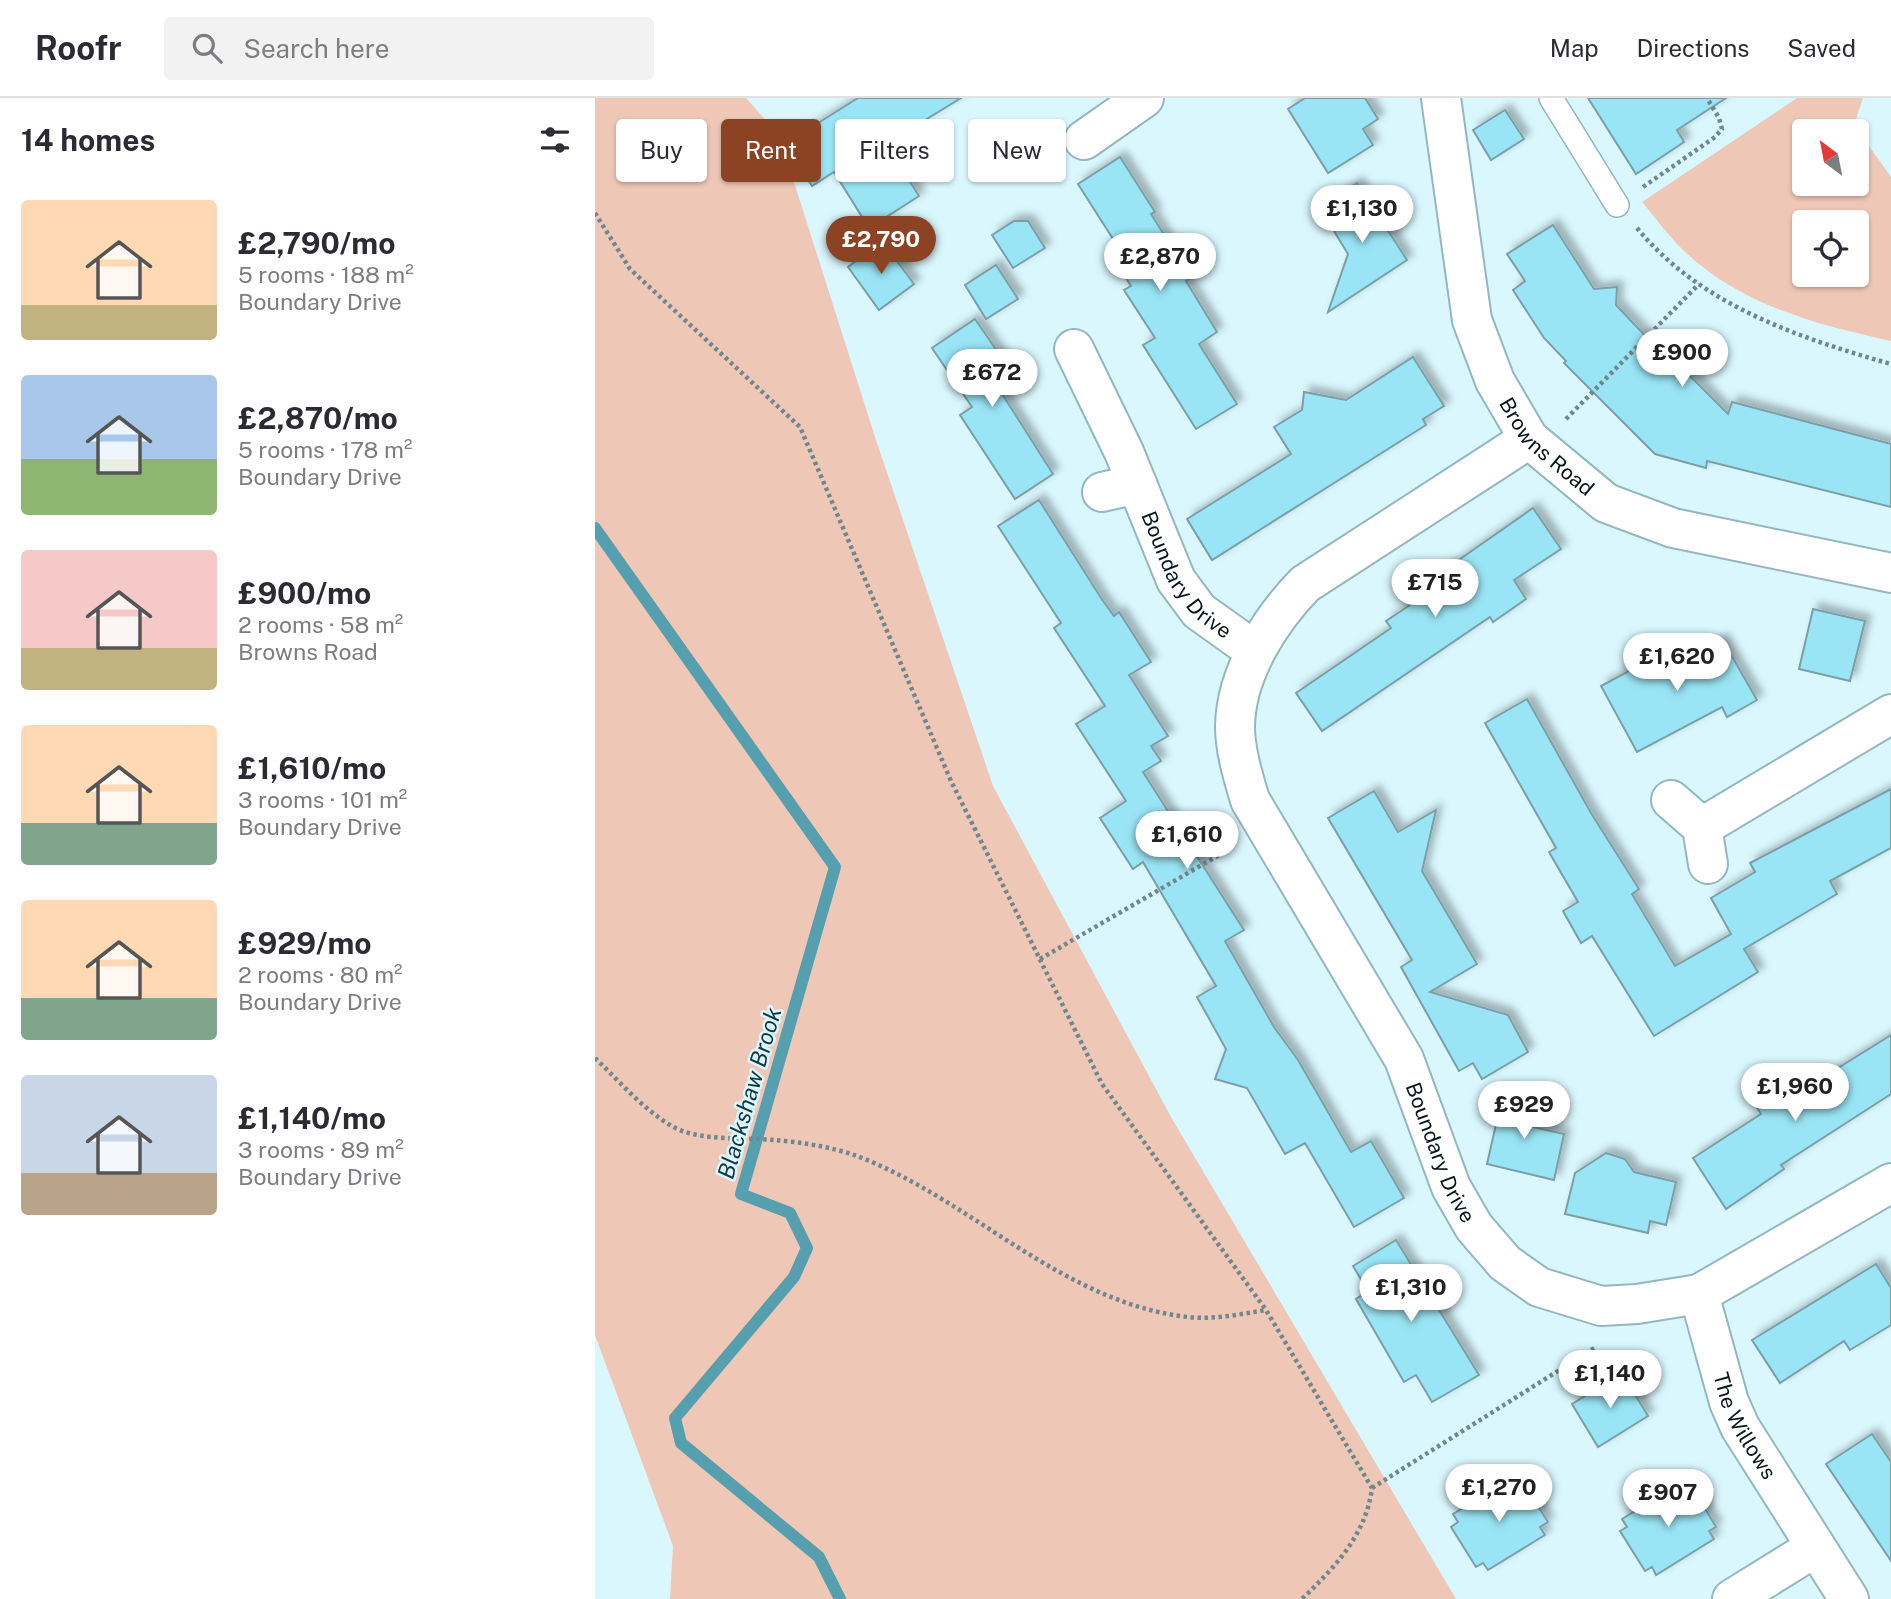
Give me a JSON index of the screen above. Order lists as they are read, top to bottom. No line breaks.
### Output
{"streets":{"street":["Browns Road","Boundary Drive","The Willows"]},"crossings":[["Browns Road","Boundary Drive"],["Boundary Drive","The Willows"]],"water":["Blackshaw Brook"],"north":"top left","page":{"header":"Roofr","search":"Search here","nav":["Map","Directions","Saved"],"heading":"14 homes","chip":["Buy","Rent","Filters","New"],"list":[{"name":"£2,790/mo","note":"5 rooms · 188 m² · Boundary Drive"},{"name":"£2,870/mo","note":"5 rooms · 178 m² · Boundary Drive"},{"name":"£900/mo","note":"2 rooms · 58 m² · Browns Road"},{"name":"£1,610/mo","note":"3 rooms · 101 m² · Boundary Drive"},{"name":"£929/mo","note":"2 rooms · 80 m² · Boundary Drive"},{"name":"£1,140/mo","note":"3 rooms · 89 m² · Boundary Drive"}],"price":["£1,130","£2,790","£2,870","£900","£672","£715","£1,620","£1,610","£1,960","£929","£1,310","£1,140","£1,270","£907"]}}
